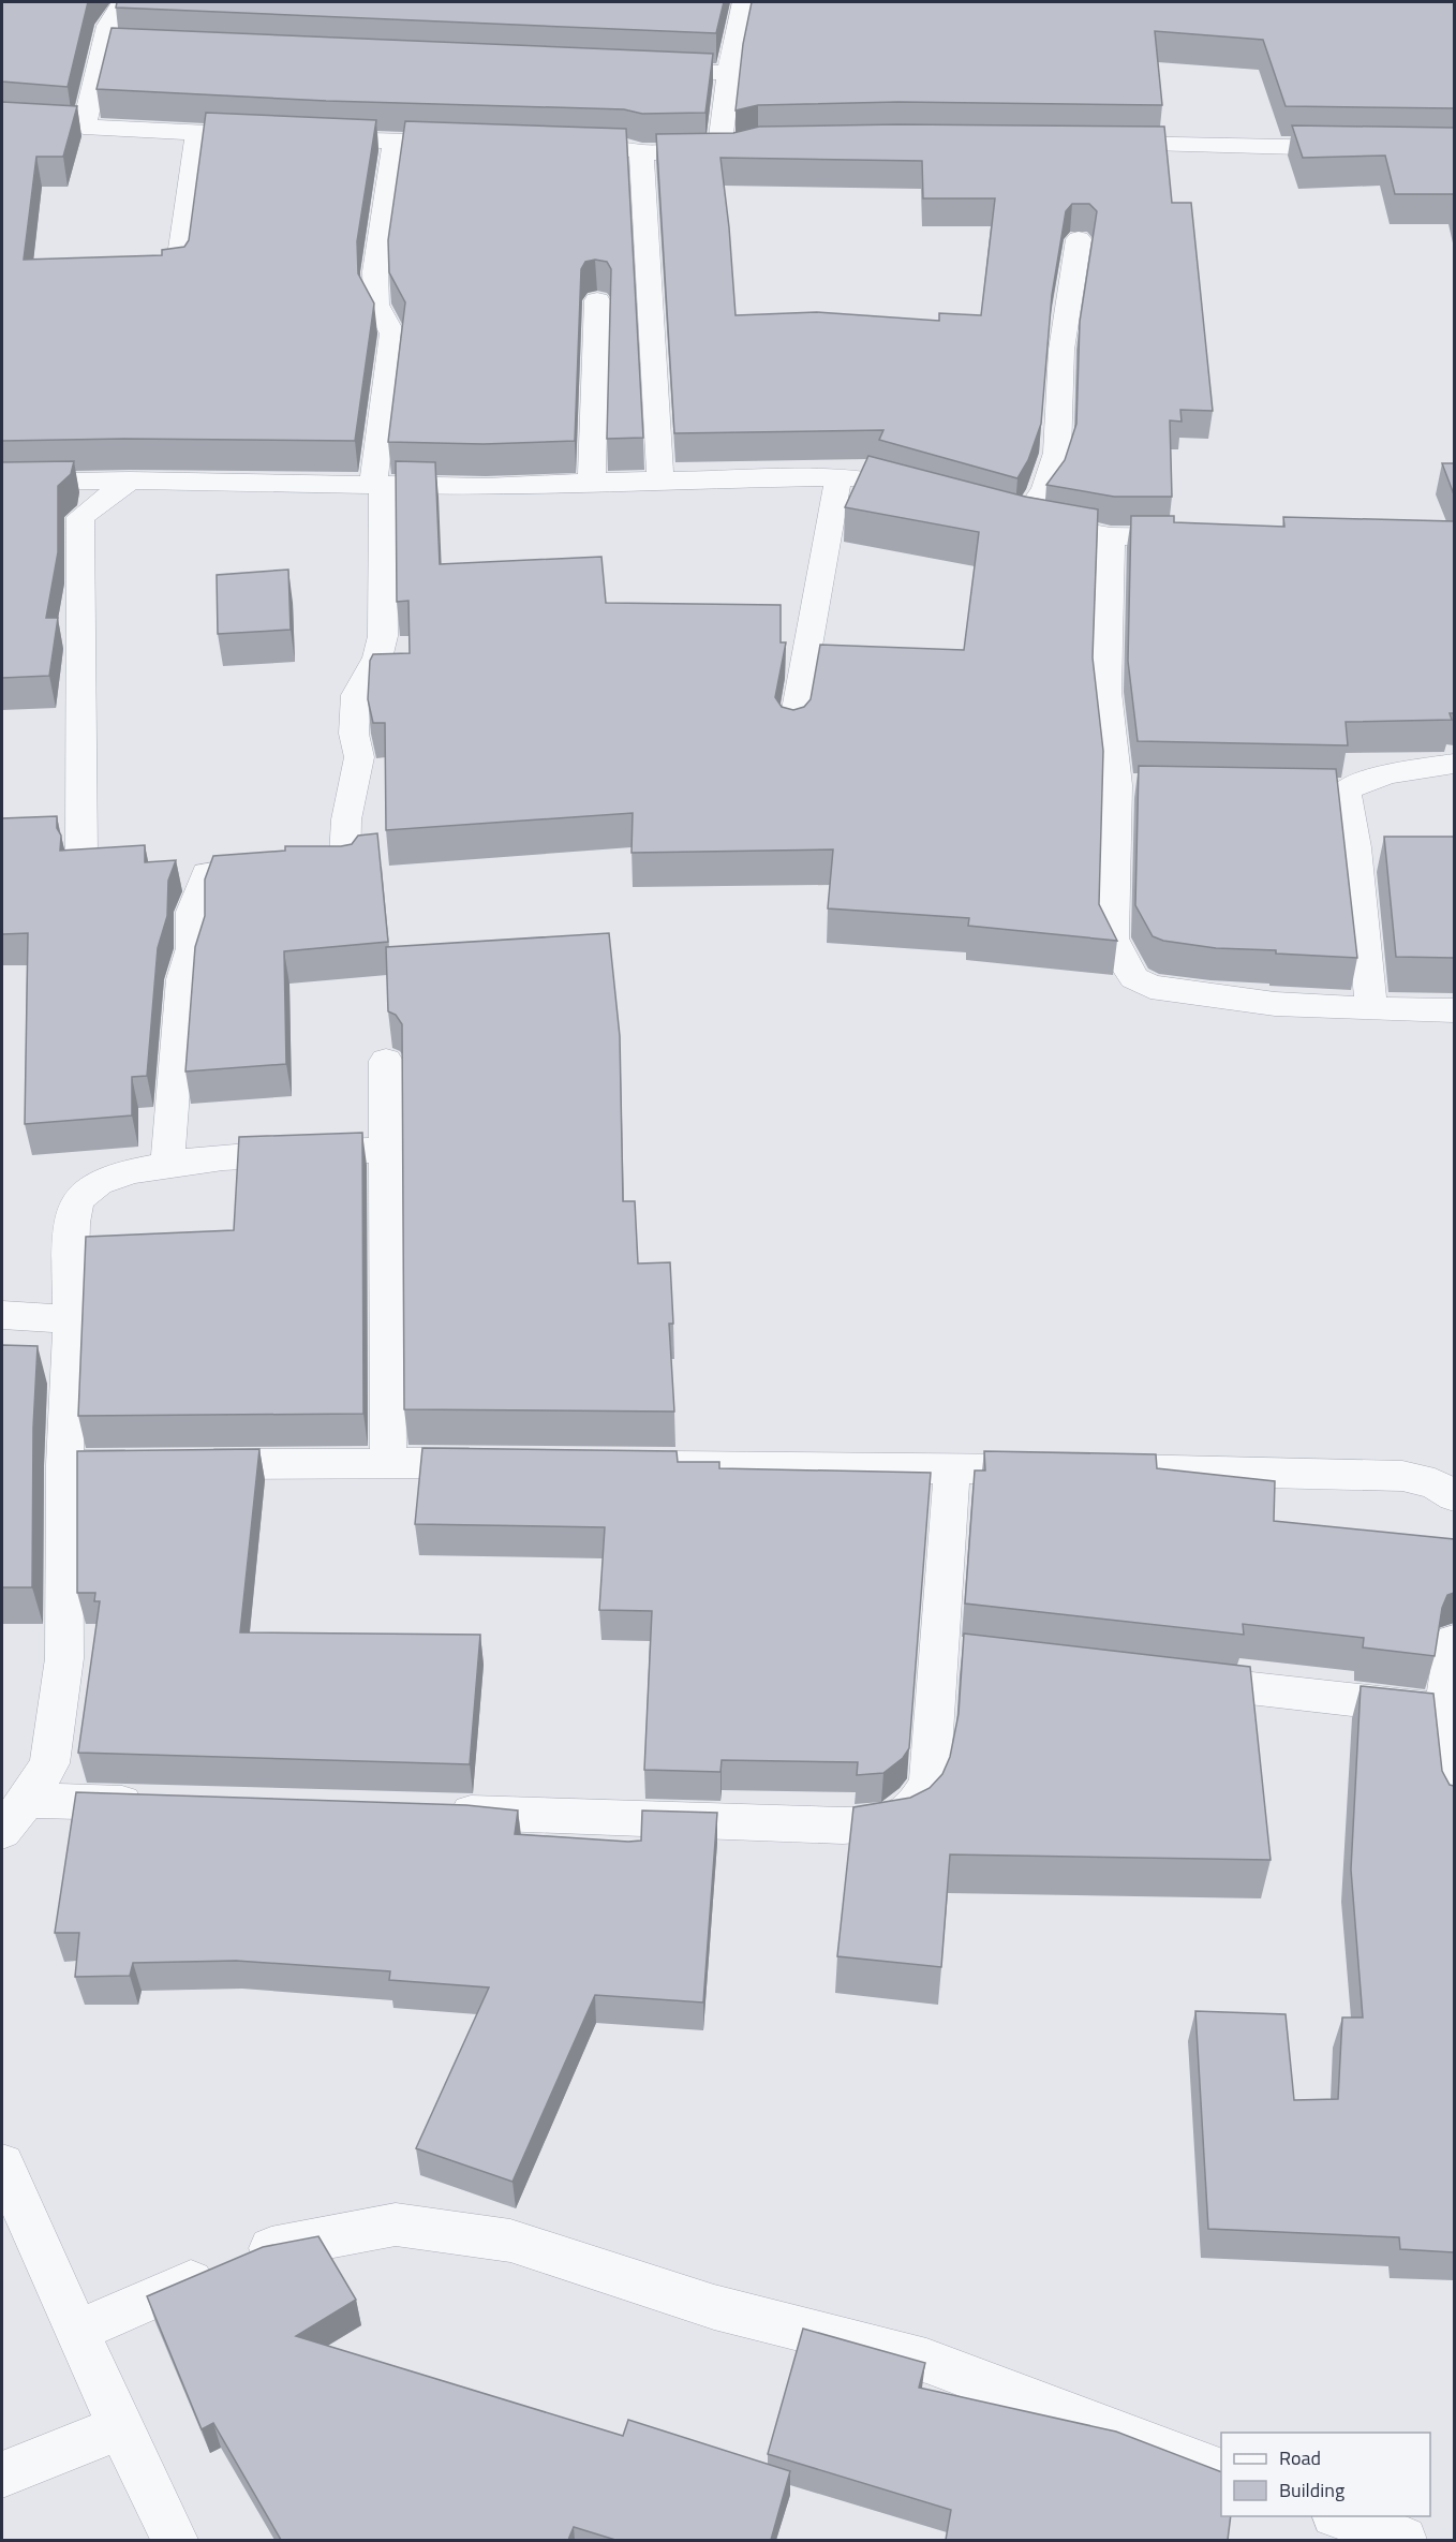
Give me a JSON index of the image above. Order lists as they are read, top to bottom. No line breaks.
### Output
{"legend":["Road","Building"]}
